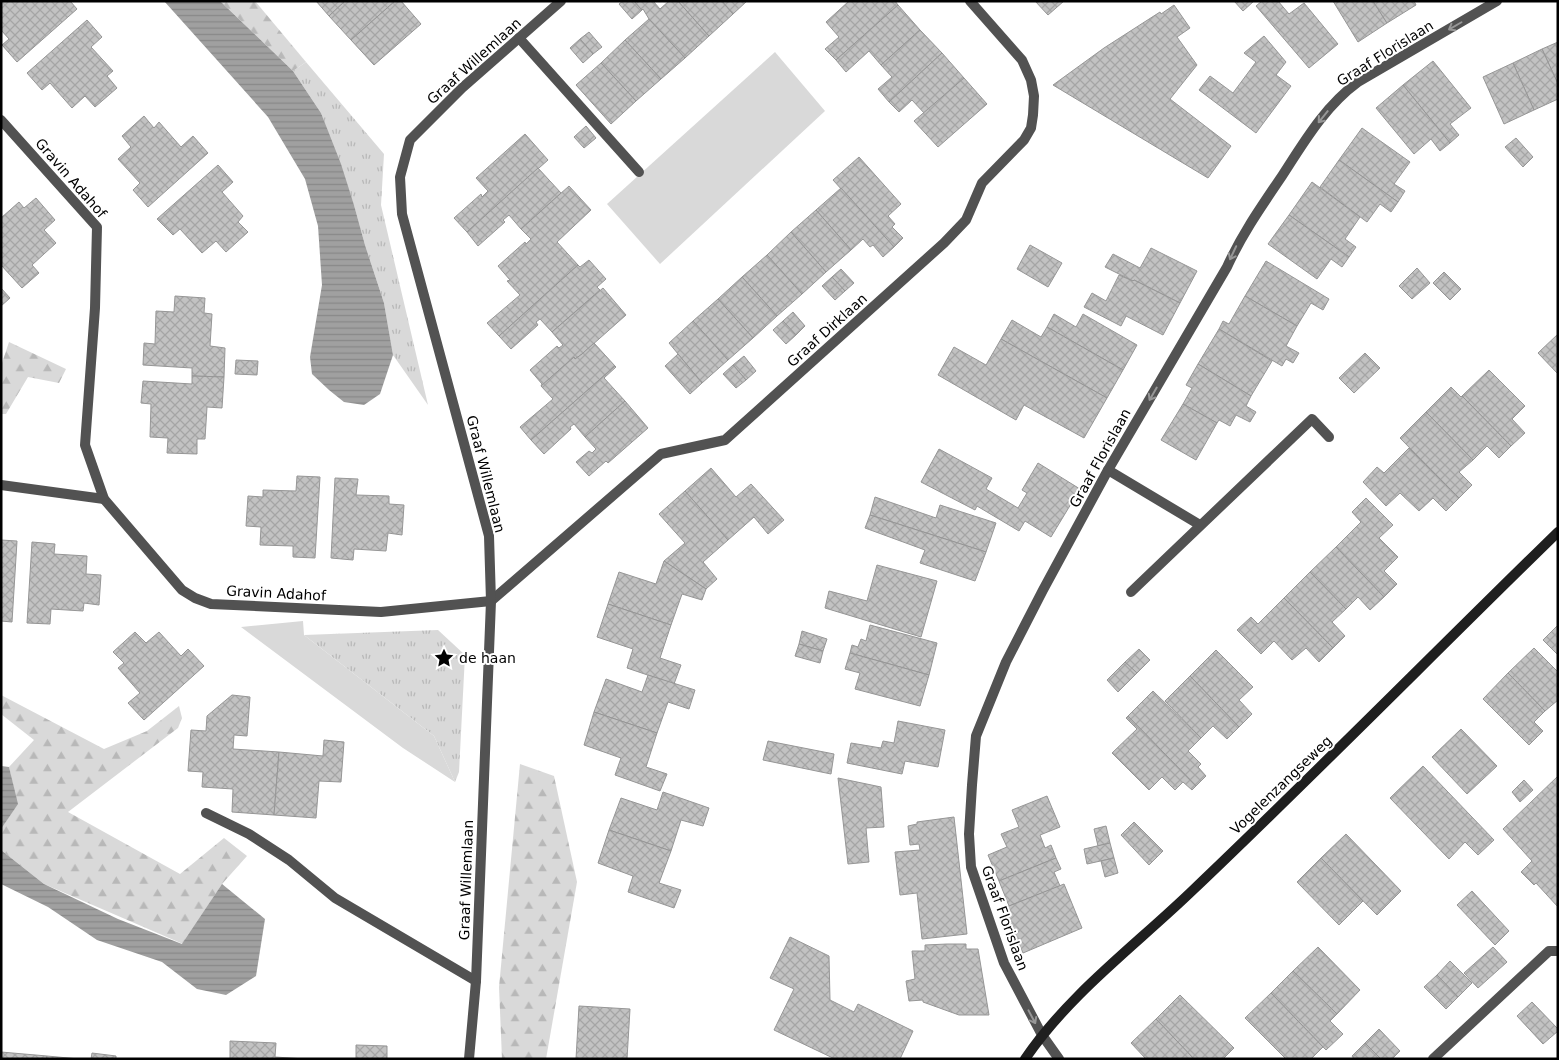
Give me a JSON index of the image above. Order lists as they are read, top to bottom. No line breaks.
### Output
{"streets":{"main road":["Vogelenzangseweg"],"street":["Graaf Florislaan","Graaf Willemlaan","Gravin Adahof","Graaf Dirklaan"]},"crossings":[["Graaf Florislaan","Vogelenzangseweg"],["Graaf Willemlaan","Gravin Adahof"],["Graaf Willemlaan","Graaf Dirklaan"],["Gravin Adahof","Graaf Dirklaan"]],"one_way":["Graaf Florislaan"],"places":{"place":["de haan"]}}
